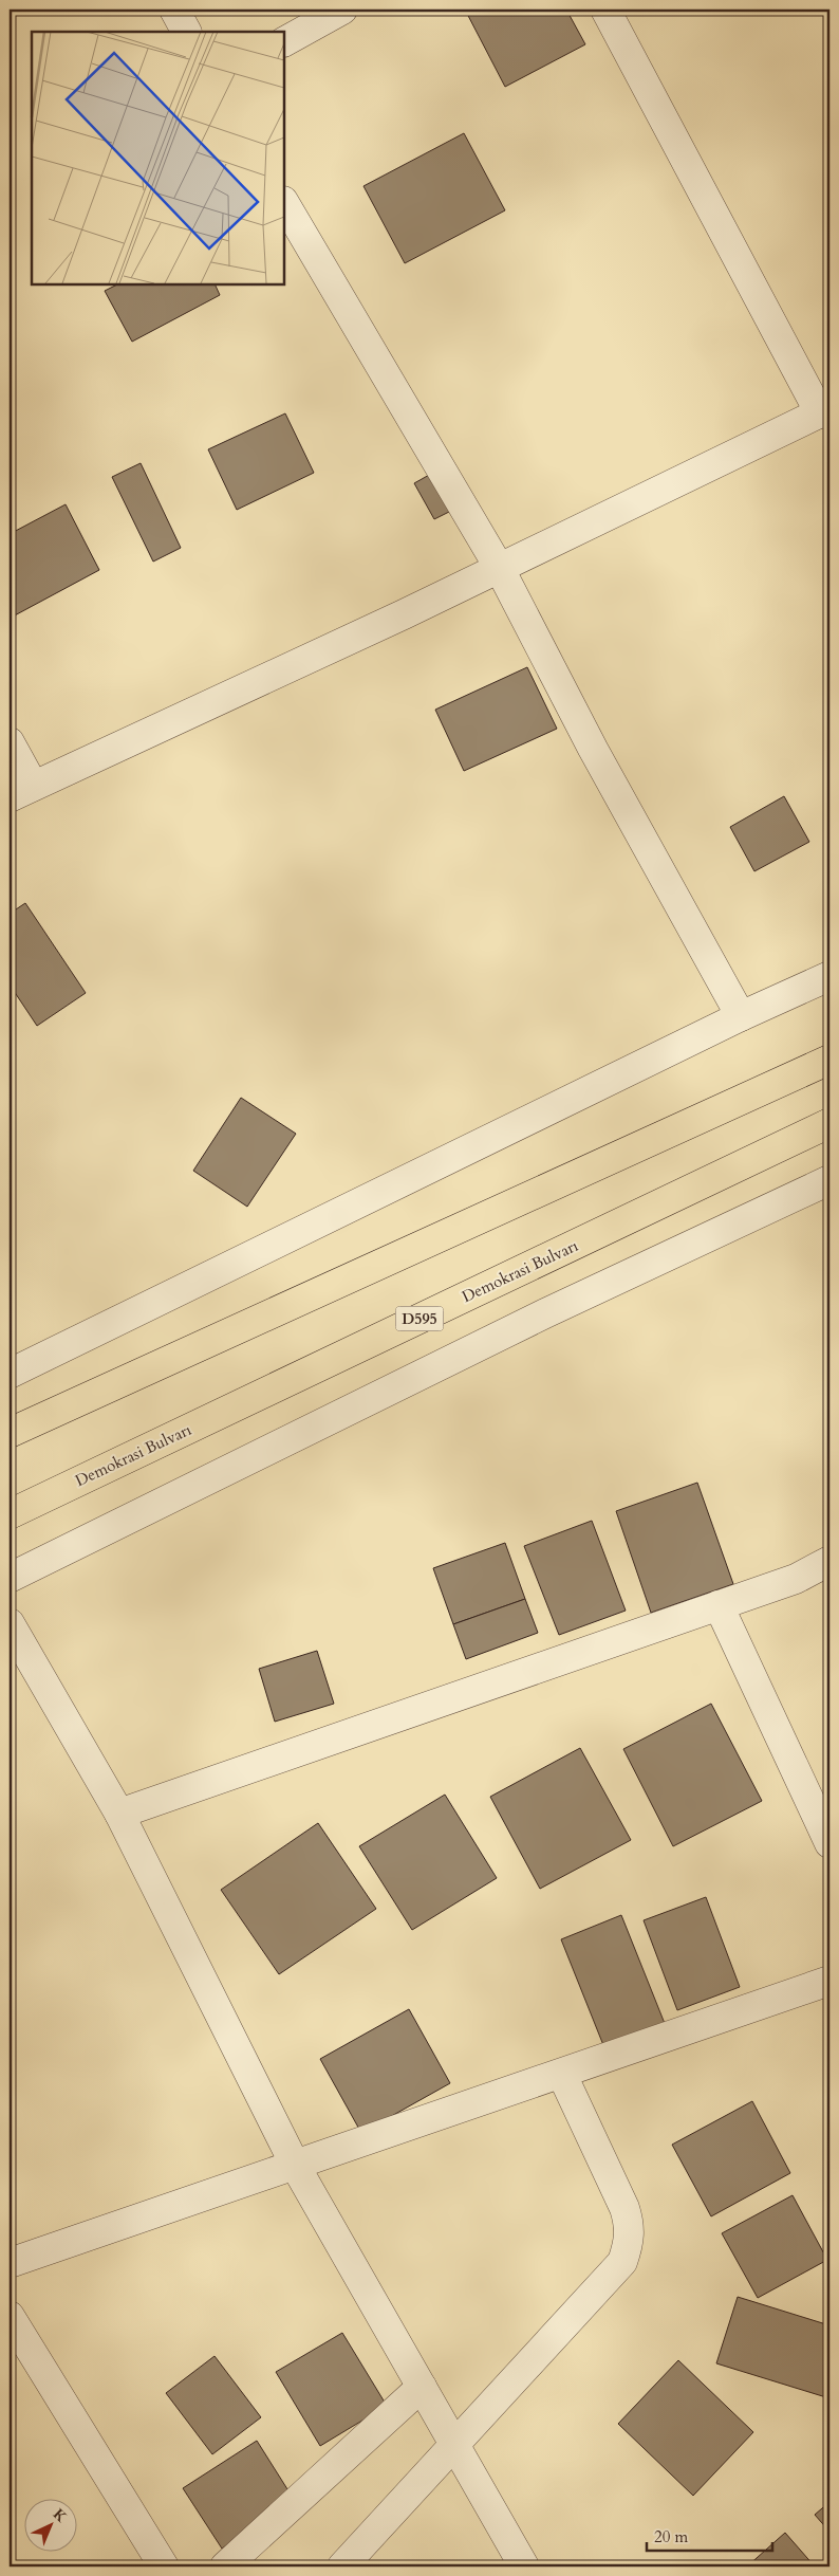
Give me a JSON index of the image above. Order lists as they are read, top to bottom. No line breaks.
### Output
{"streets":{"highway":["Demokrasi Bulvarı","D595"]},"scale_bar":"20 m","north":"top right"}
